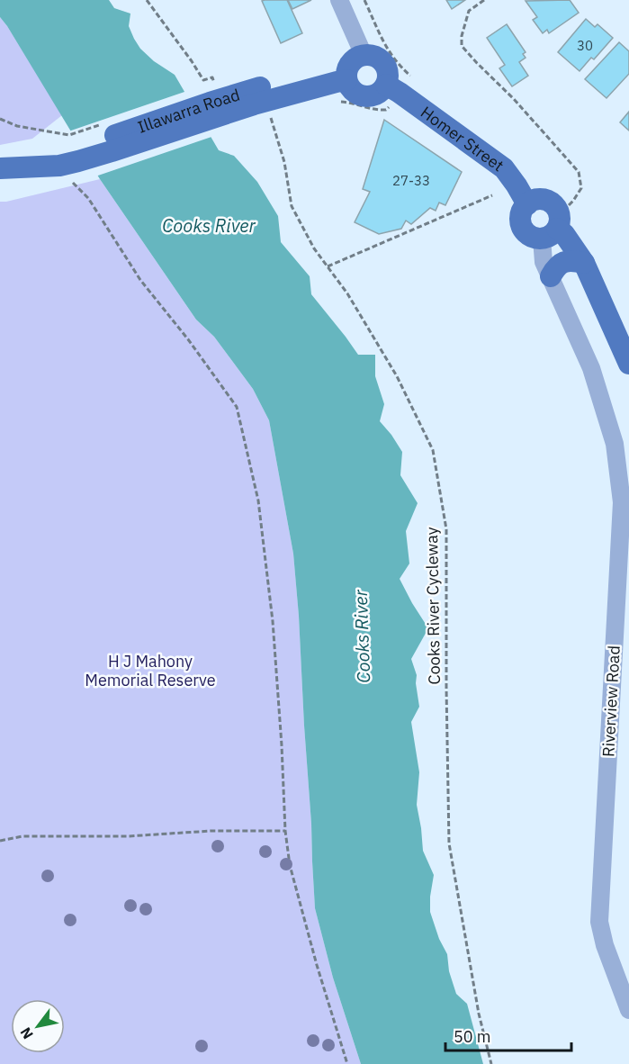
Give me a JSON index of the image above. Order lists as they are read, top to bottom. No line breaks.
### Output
{"streets":{"main road":["Illawarra Road","Homer Street"],"street":["Riverview Road"],"path":["Cooks River Cycleway"]},"crossings":[["Homer Street","Riverview Road"]],"water":["Cooks River"],"parks":["H J Mahony Memorial Reserve"],"house_numbers":["30","27-33"],"scale_bar":"50 m","north":"bottom left"}
